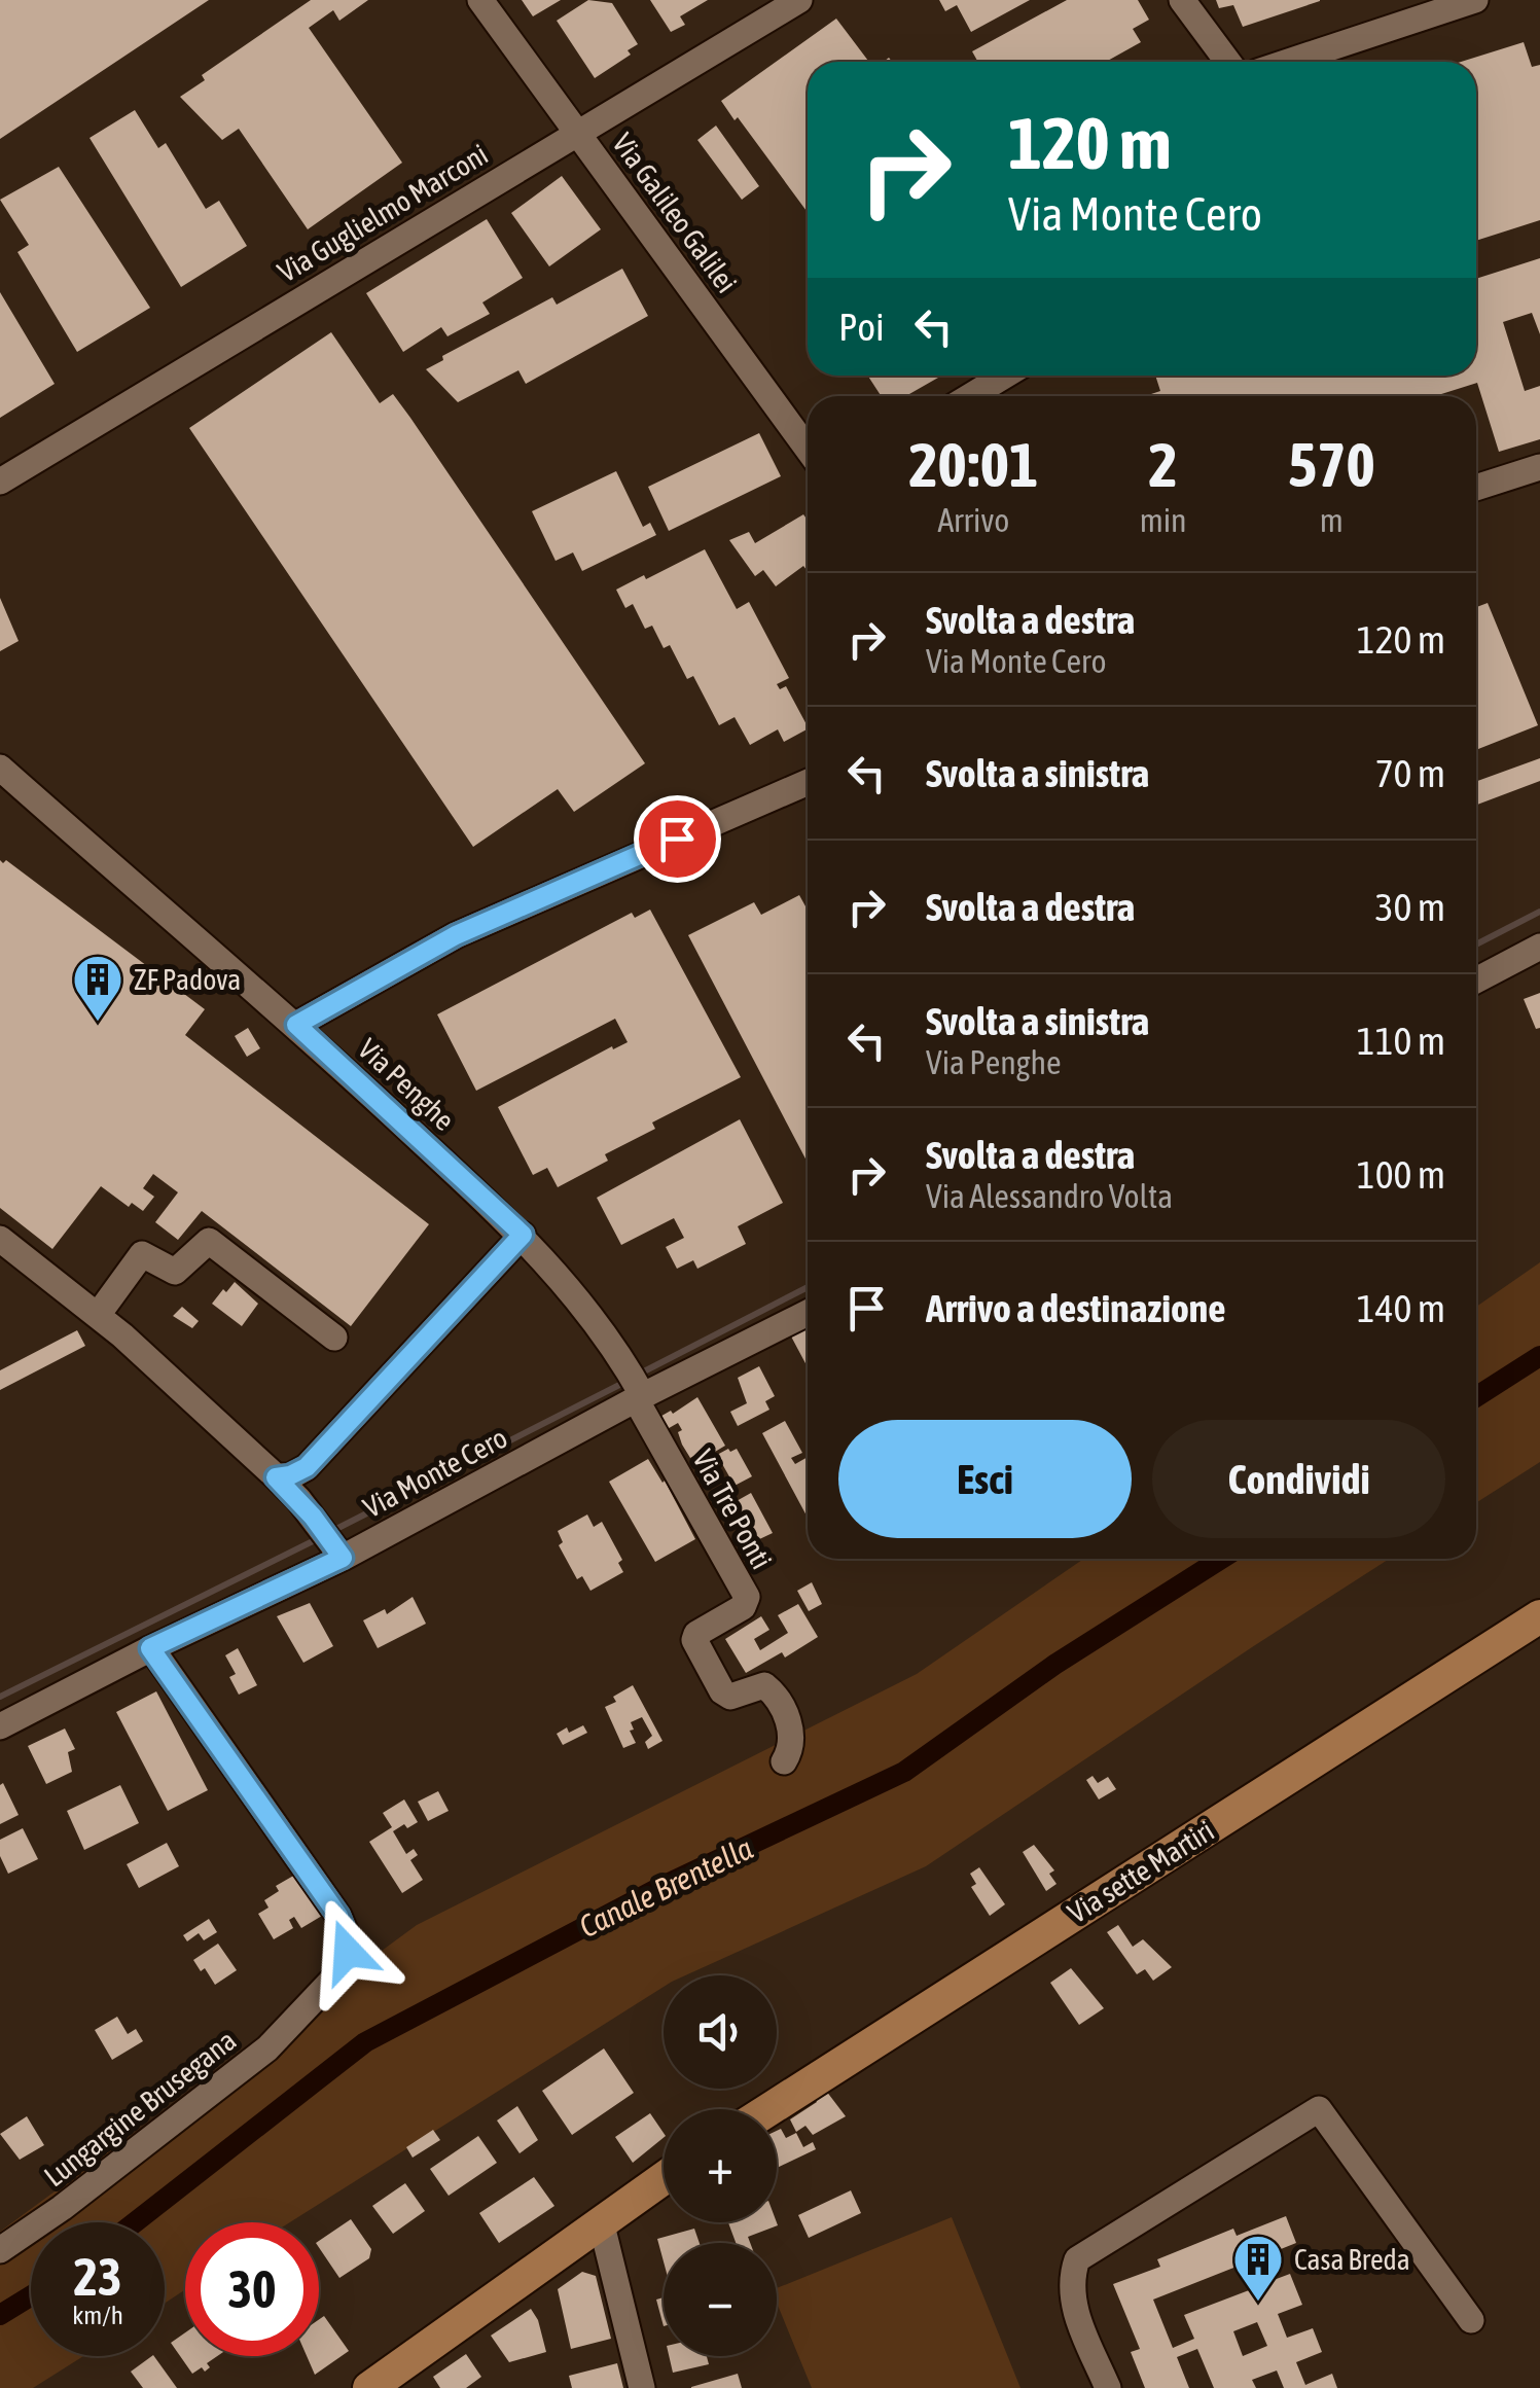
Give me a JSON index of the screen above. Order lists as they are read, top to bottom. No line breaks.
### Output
{"streets":{"main road":["Via sette Martiri"],"street":["Via Guglielmo Marconi","Via Galileo Galilei","Via Penghe","Via Monte Cero","Via Tre Ponti","Lungargine Brusegana"]},"crossings":[["Via Guglielmo Marconi","Via Galileo Galilei"],["Via Penghe","Via Monte Cero"],["Via Penghe","Via Tre Ponti"],["Via Monte Cero","Via Tre Ponti"],["Via Monte Cero","Lungargine Brusegana"]],"water":["Canale Brentella"],"places":{"building":["ZF Padova","Casa Breda"]},"page":{"turn":["120 m","Via Monte Cero"],"then":"Poi","eta":["20:01","Arrivo","2","min","570","m"],"list":[{"name":"Svolta a destra","note":"Via Monte Cero","value":"120 m"},{"name":"Svolta a sinistra","value":"70 m"},{"name":"Svolta a destra","value":"30 m"},{"name":"Svolta a sinistra","note":"Via Penghe","value":"110 m"},{"name":"Svolta a destra","note":"Via Alessandro Volta","value":"100 m"},{"name":"Arrivo a destinazione","value":"140 m"}],"buttons":["Esci","Condividi"],"map_buttons":["+","−"],"speed":"23 km/h","limit":"30"}}
